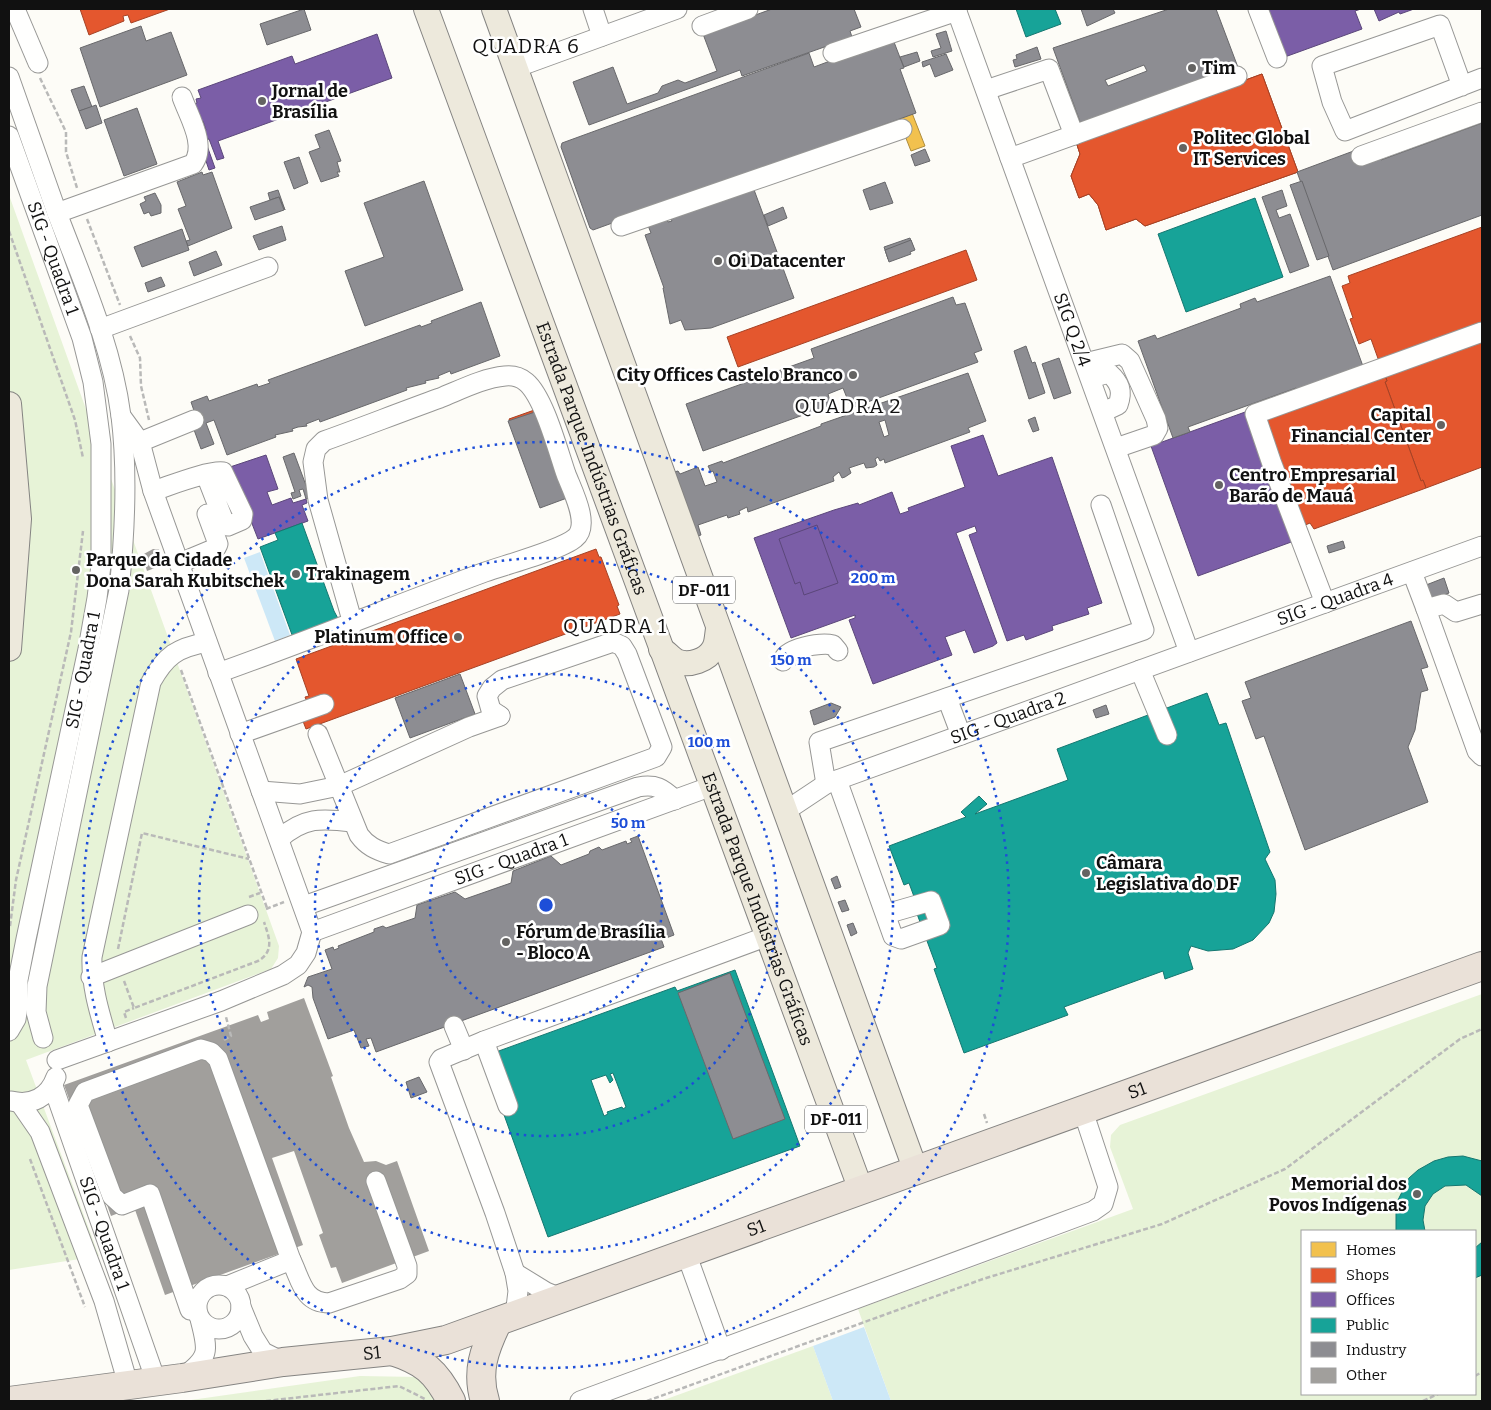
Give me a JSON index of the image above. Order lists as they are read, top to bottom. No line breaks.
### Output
{"streets":{"highway":["S1"],"main road":["Estrada Parque Indústrias Gráficas","DF-011"],"street":["SIG - Quadra 1","SIG Q 2/4","SIG - Quadra 4","SIG - Quadra 2"]},"crossings":[["SIG - Quadra 1","Estrada Parque Indústrias Gráficas"],["SIG - Quadra 1","S1"],["SIG Q 2/4","SIG - Quadra 4"],["SIG Q 2/4","SIG - Quadra 2"],["Estrada Parque Indústrias Gráficas","S1"],["DF-011","SIG - Quadra 2"],["DF-011","S1"],["SIG - Quadra 4","SIG - Quadra 2"]],"districts":["QUADRA 6","QUADRA 2","QUADRA 1"],"places":["Tim","Jornal de Brasília","Politec Global IT Services","Oi Datacenter","City Offices Castelo Branco","Capital Financial Center","Centro Empresarial Barão de Mauá","Parque da Cidade Dona Sarah Kubitschek","Trakinagem","Platinum Office","Câmara Legislativa do DF","Fórum de Brasília - Bloco A","Memorial dos Povos Indígenas"],"legend":["Homes","Shops","Offices","Public","Industry","Other"],"rings":["200 m","150 m","100 m","50 m"]}
